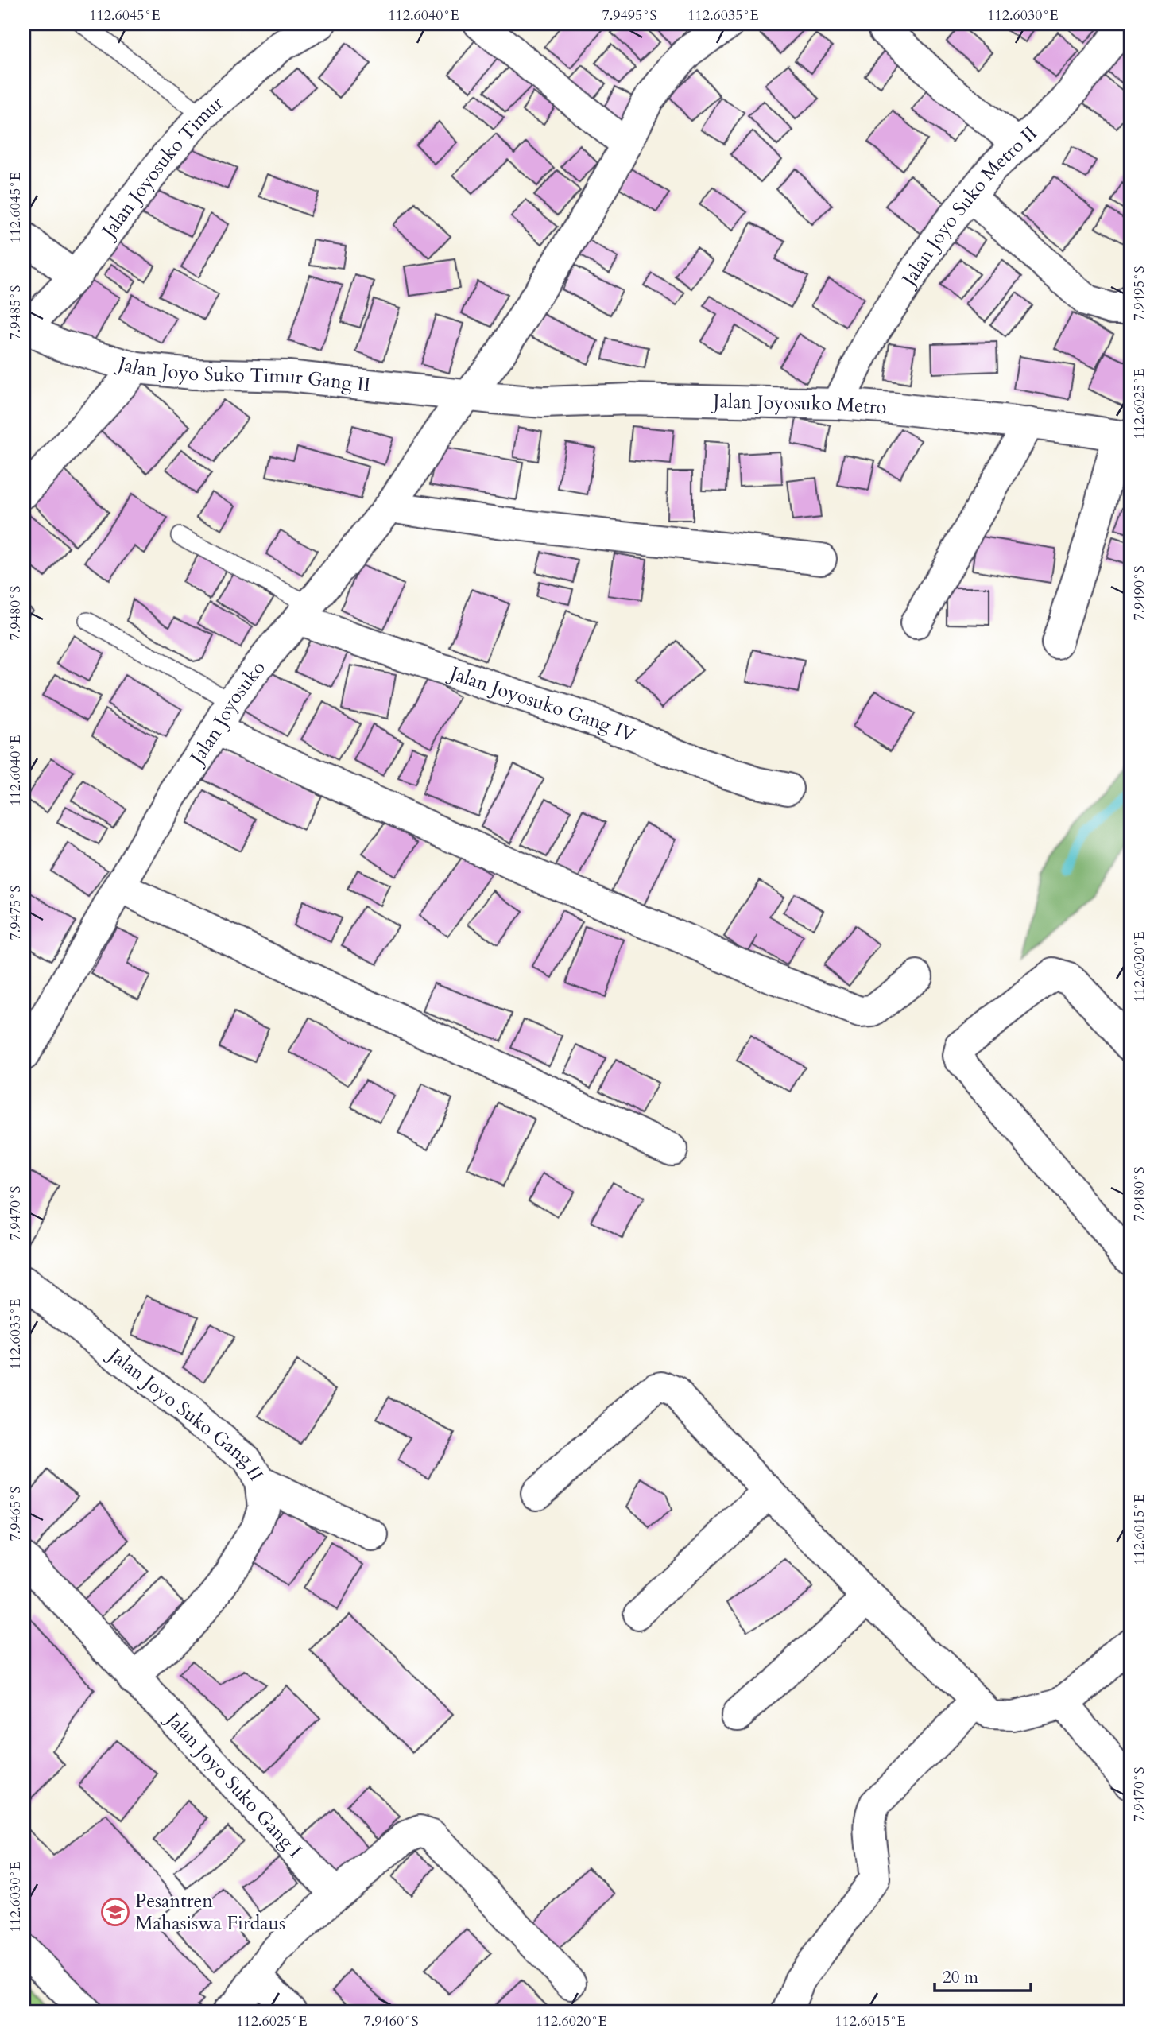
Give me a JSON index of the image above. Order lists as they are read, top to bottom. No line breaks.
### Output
{"streets":{"street":["Jalan Joyosuko Timur","Jalan Joyo Suko Metro II","Jalan Joyo Suko Timur Gang II","Jalan Joyosuko Metro","Jalan Joyosuko Gang IV","Jalan Joyosuko","Jalan Joyo Suko Gang II","Jalan Joyo Suko Gang I"]},"crossings":[["Jalan Joyosuko Timur","Jalan Joyo Suko Timur Gang II"],["Jalan Joyo Suko Metro II","Jalan Joyosuko Metro"],["Jalan Joyo Suko Timur Gang II","Jalan Joyosuko Metro"],["Jalan Joyo Suko Timur Gang II","Jalan Joyosuko"],["Jalan Joyosuko Metro","Jalan Joyosuko"],["Jalan Joyosuko Gang IV","Jalan Joyosuko"],["Jalan Joyo Suko Gang II","Jalan Joyo Suko Gang I"]],"places":{"school or university":["Pesantren Mahasiswa Firdaus"]},"scale_bar":"20 m","coordinates":["112.6045°E","112.6040°E","7.9495°S","112.6035°E","112.6030°E","7.9485°S","112.6025°E","7.9490°S","7.9480°S","7.9475°S","112.6020°E","7.9470°S","7.9465°S","112.6015°E","7.9460°S"]}
